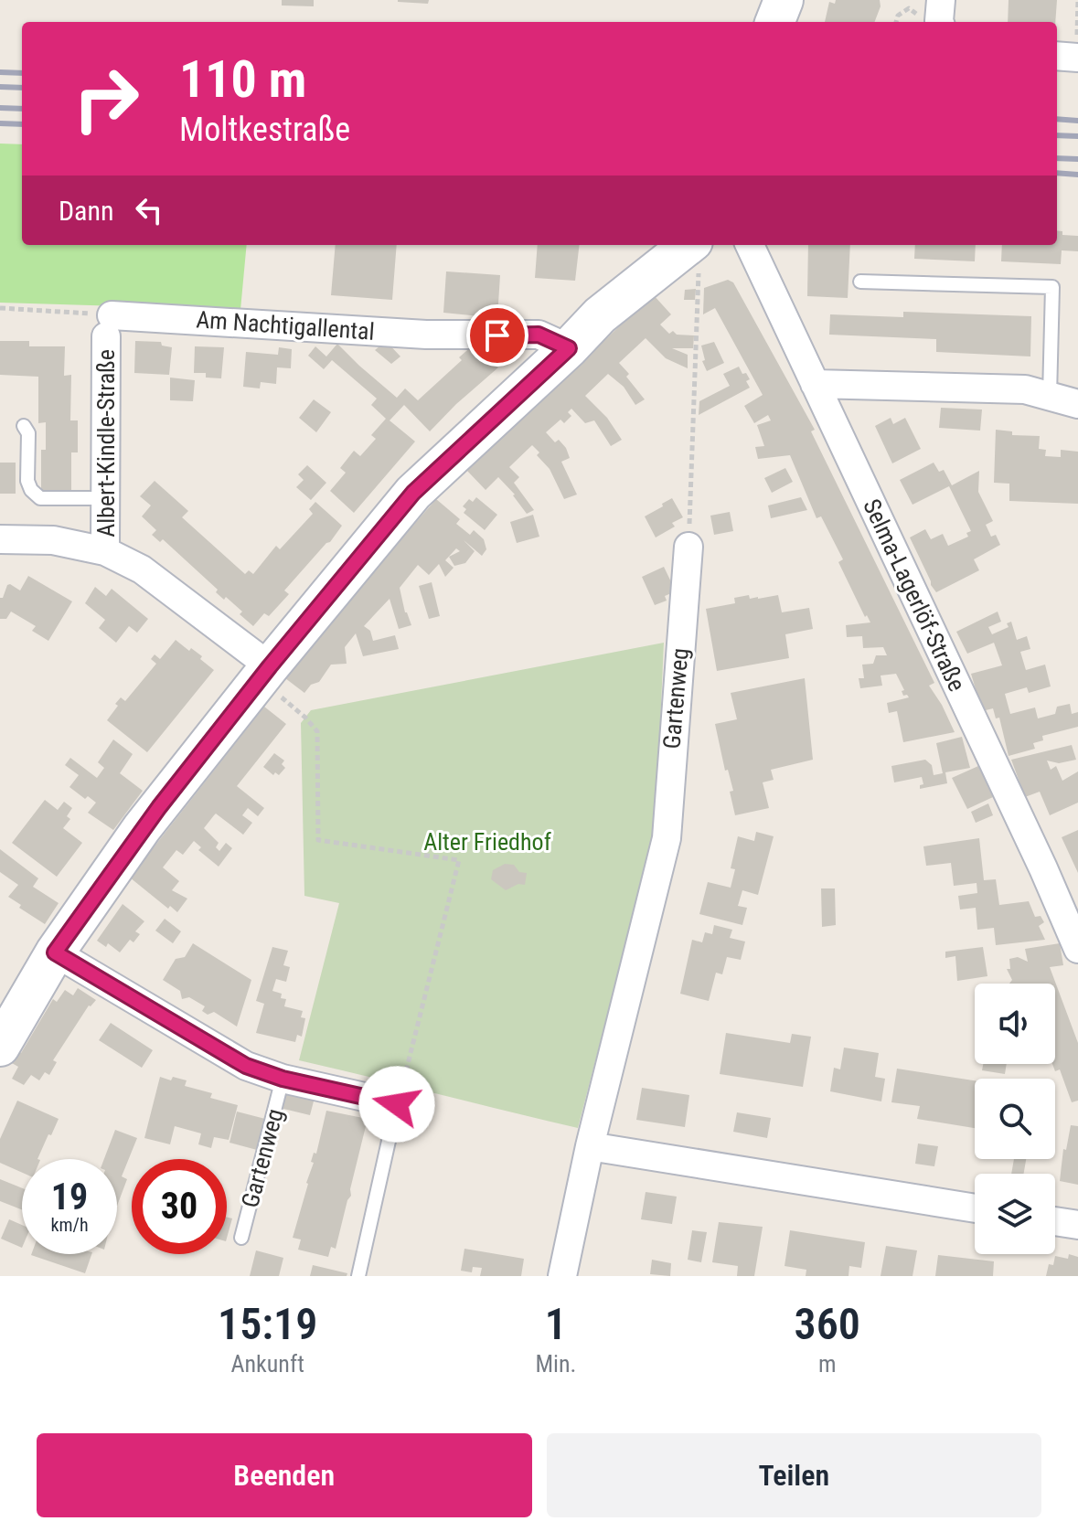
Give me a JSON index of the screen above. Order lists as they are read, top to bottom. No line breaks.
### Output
{"streets":{"street":["Am Nachtigallental","Albert-Kindle-Straße","Selma-Lagerlöf-Straße","Gartenweg"]},"crossings":[["Am Nachtigallental","Albert-Kindle-Straße"]],"parks":["Alter Friedhof"],"page":{"turn":["110 m","Moltkestraße"],"then":"Dann","speed":"19 km/h","limit":"30","eta":["15:19","Ankunft","1","Min.","360","m"],"buttons":["Beenden","Teilen"]}}
